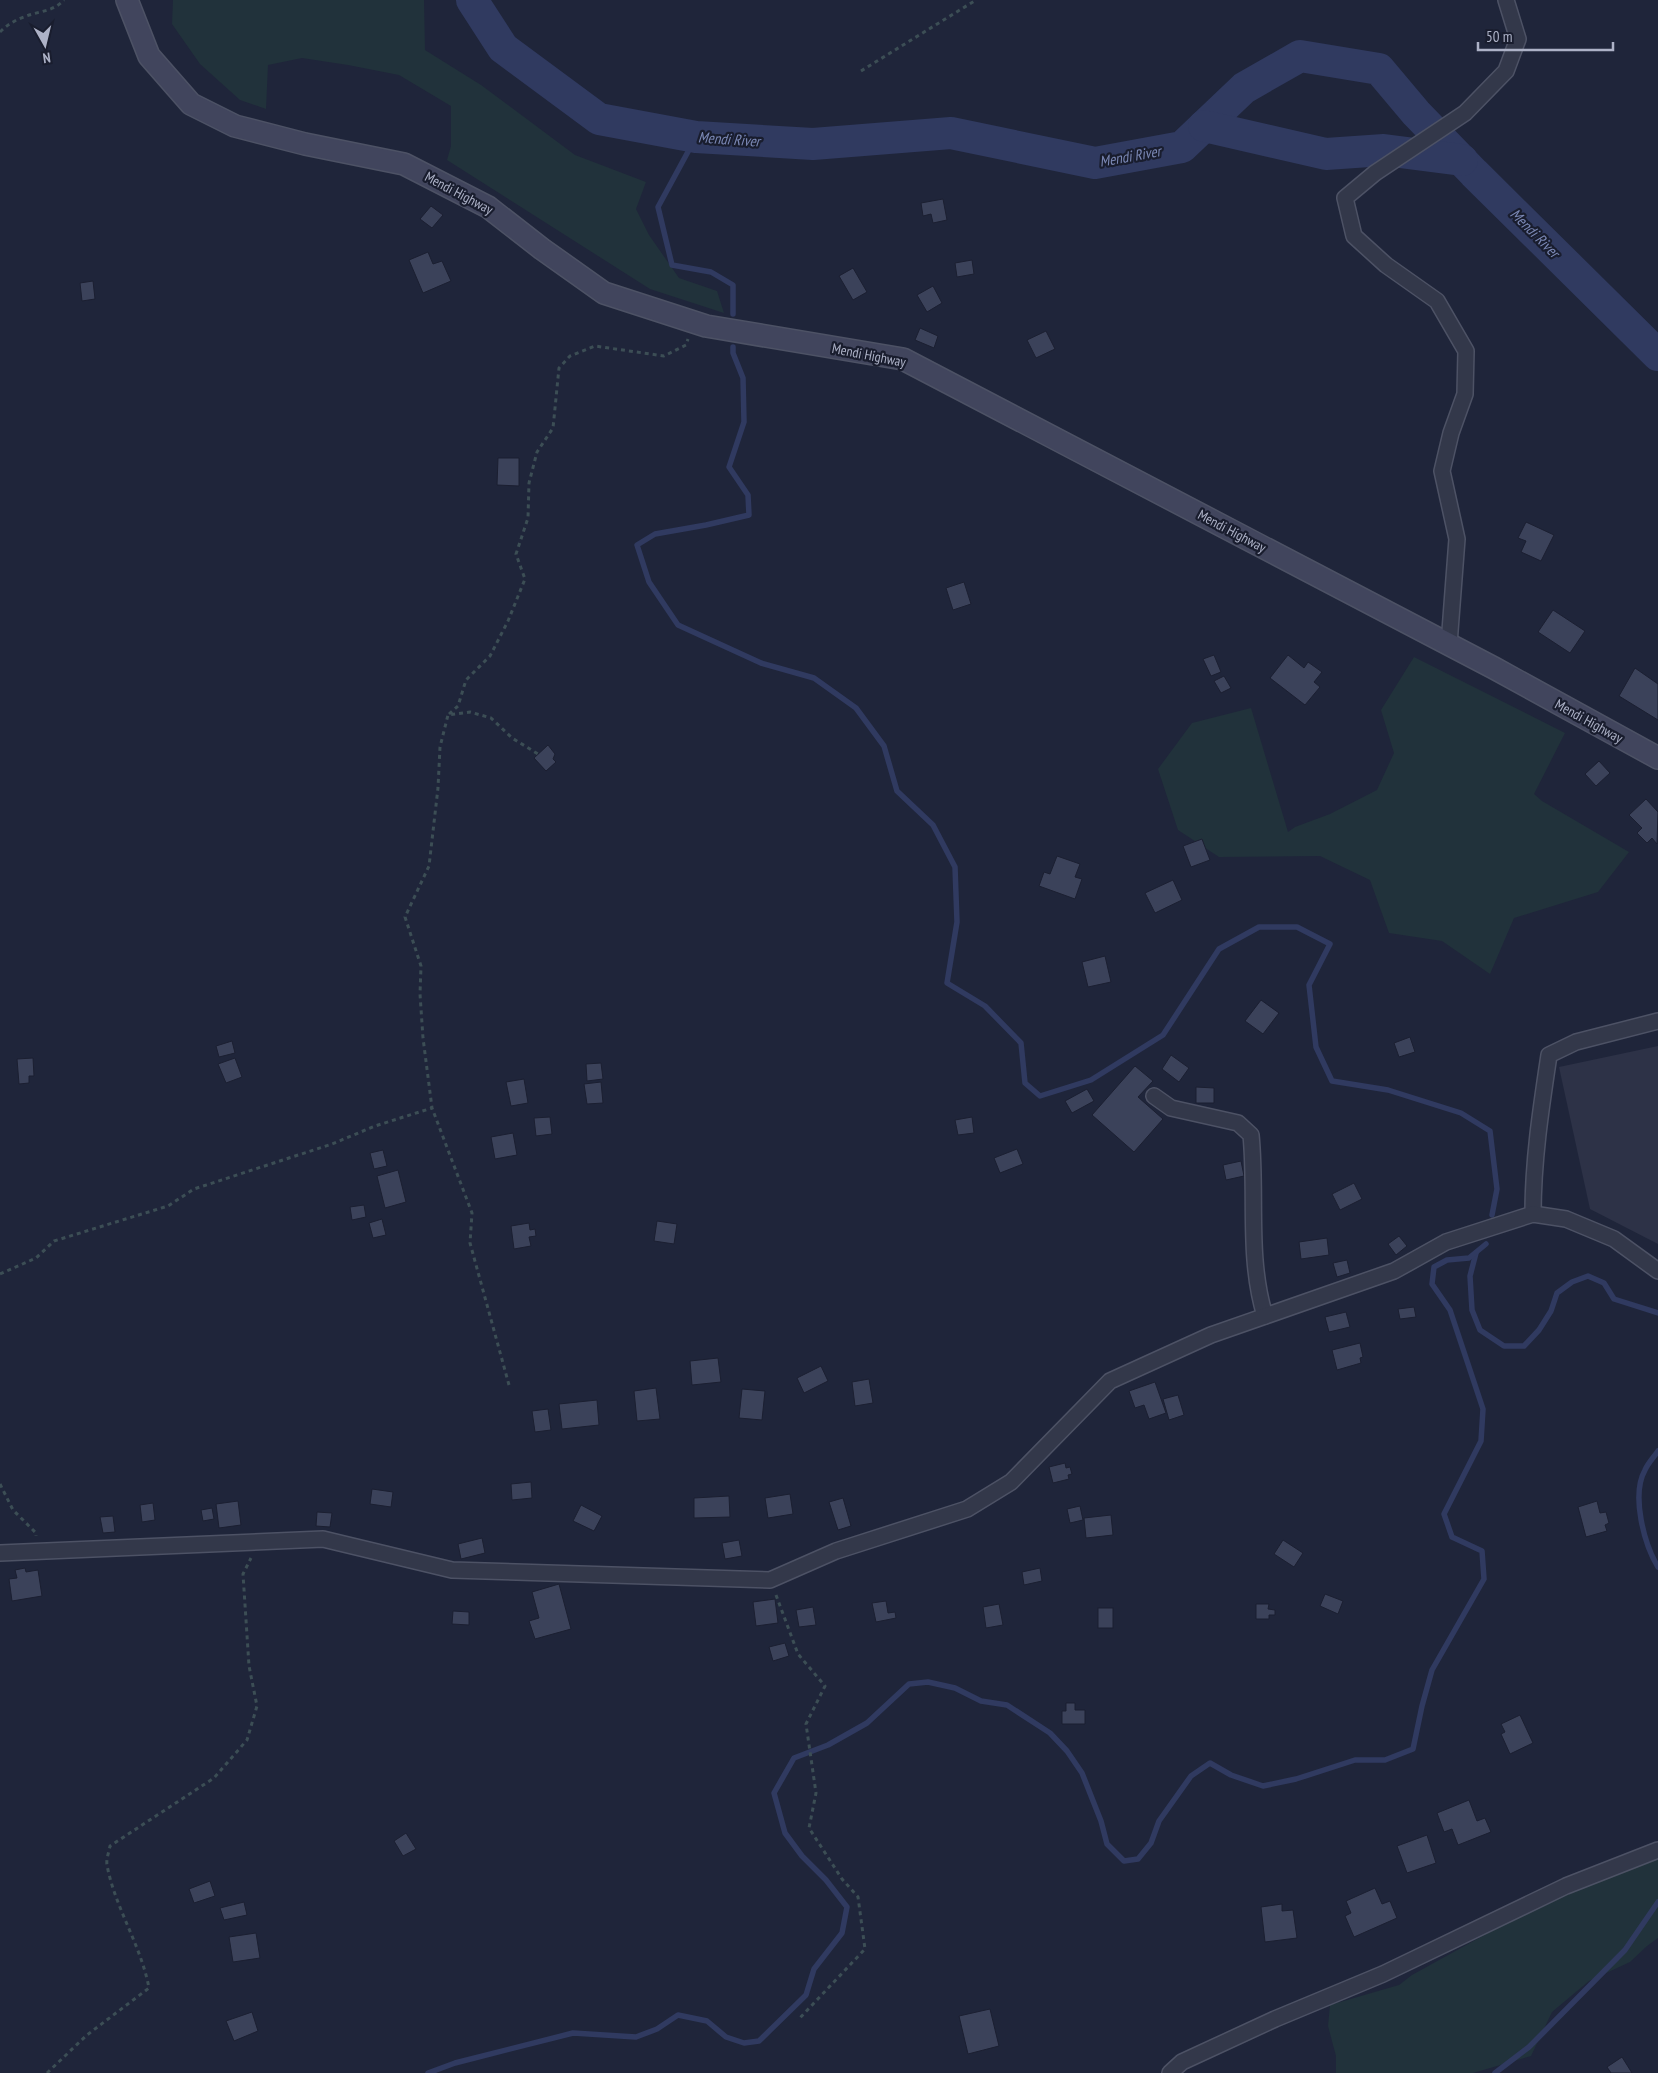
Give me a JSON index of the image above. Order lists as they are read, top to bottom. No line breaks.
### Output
{"streets":{"main road":["Mendi Highway"]},"water":["Mendi River"],"scale_bar":"50 m","north":"bottom"}
